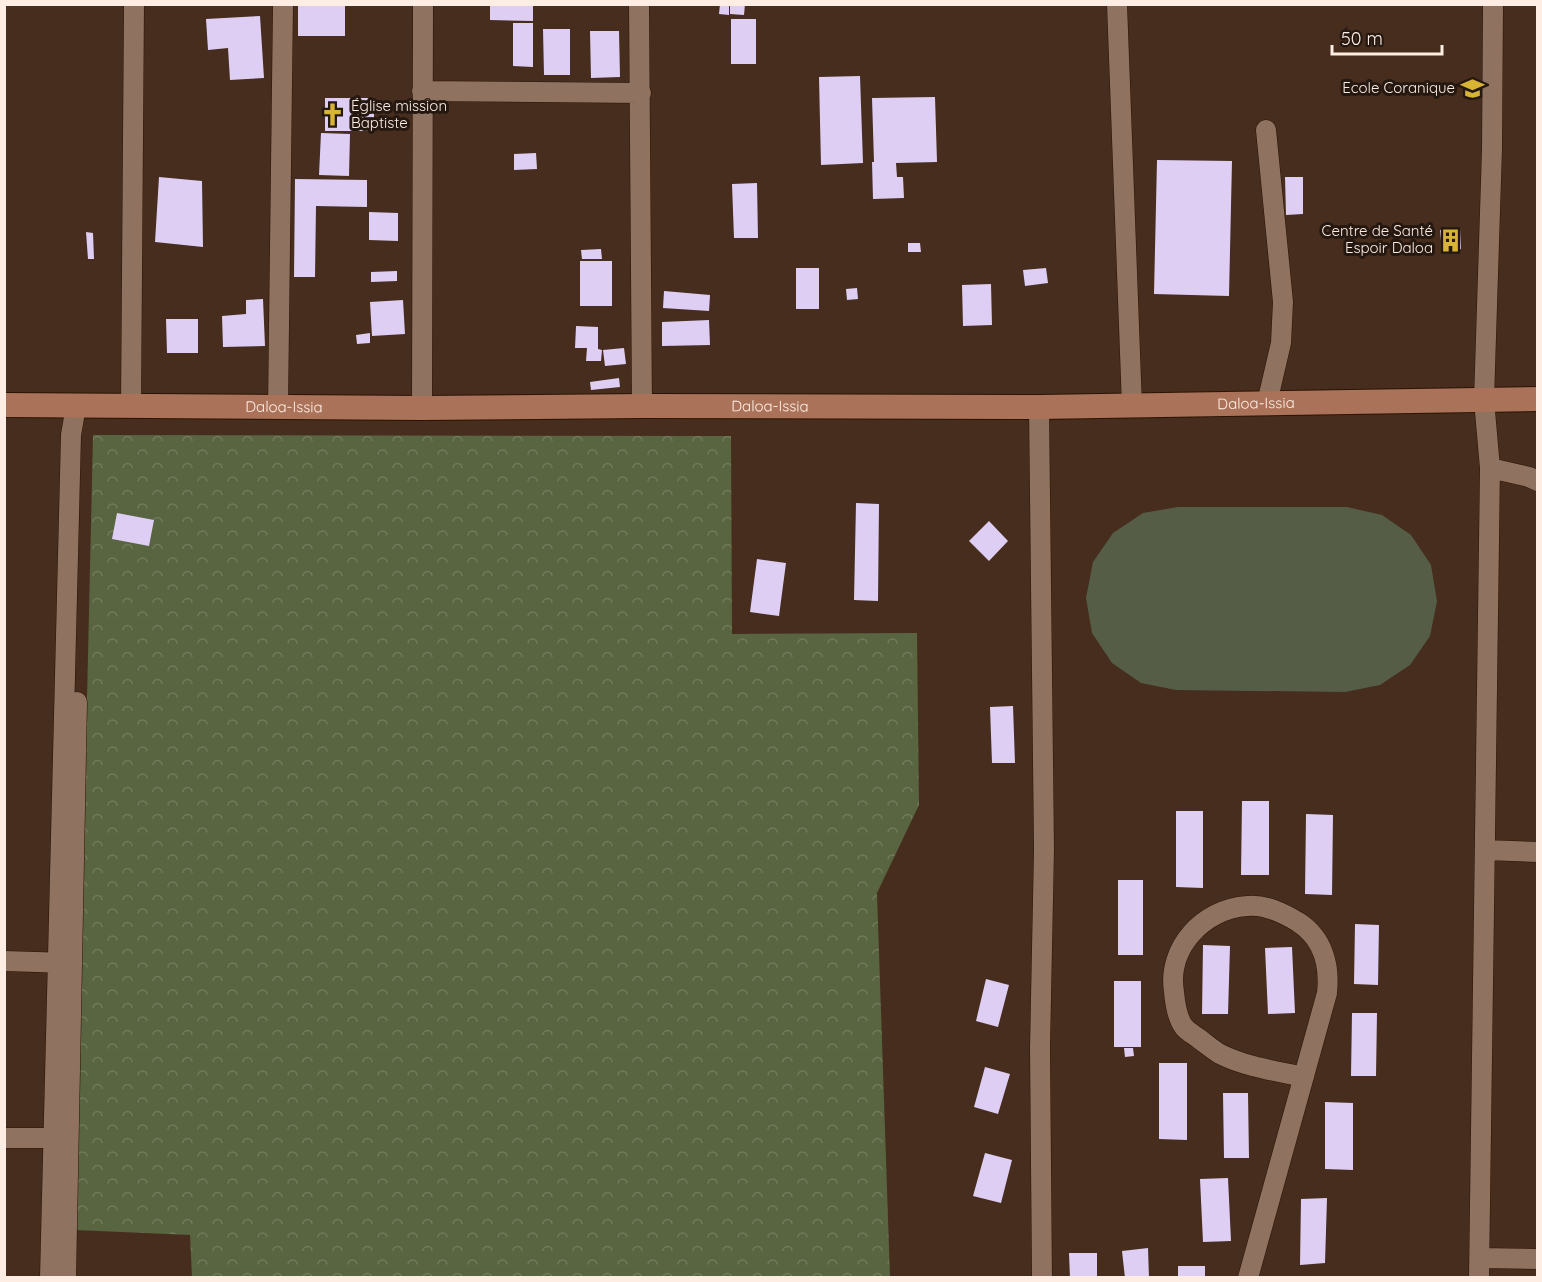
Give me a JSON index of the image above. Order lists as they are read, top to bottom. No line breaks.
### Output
{"streets":{"main road":["Daloa-Issia"]},"places":{"school or university":["Ecole Coranique"],"church":["Église mission Baptiste"],"building":["Centre de Santé Espoir Daloa"]},"scale_bar":"50 m"}
